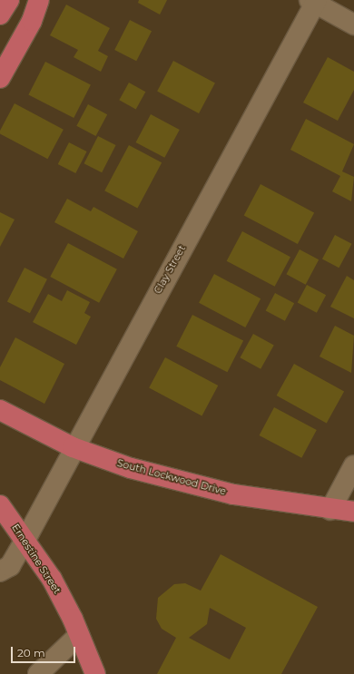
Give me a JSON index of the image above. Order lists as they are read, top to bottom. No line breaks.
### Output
{"streets":{"main road":["South Lockwood Drive","Ernestine Street"],"street":["Clay Street"]},"crossings":[["Clay Street","South Lockwood Drive"],["Clay Street","Ernestine Street"]],"scale_bar":"20 m"}
